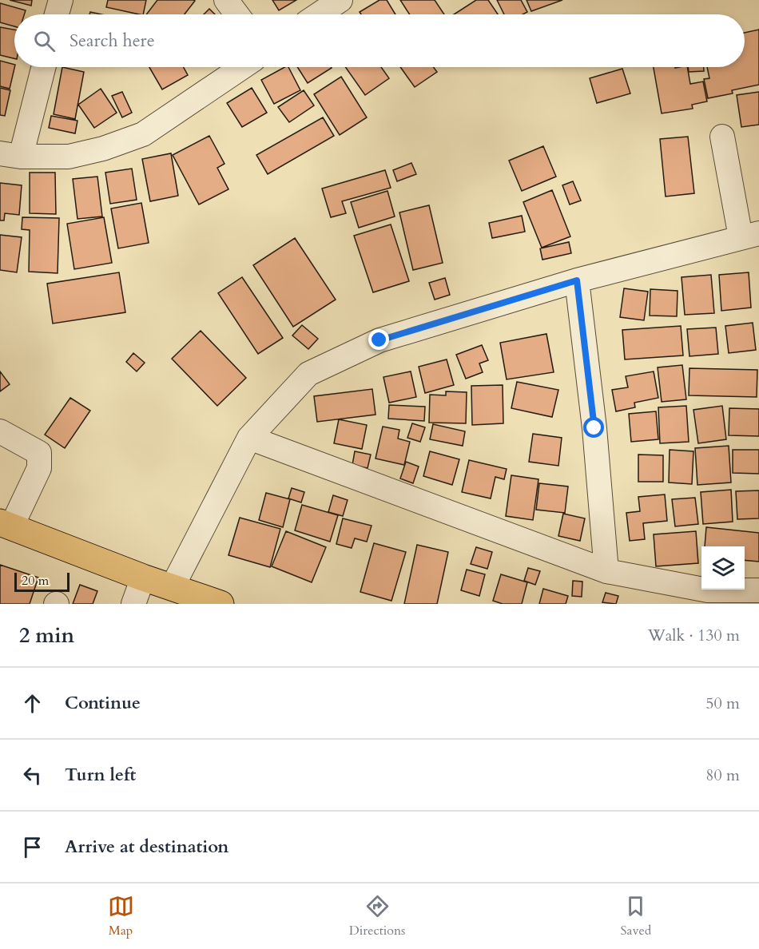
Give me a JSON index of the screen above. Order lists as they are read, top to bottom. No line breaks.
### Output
{"scale_bar":"20 m","page":{"search":"Search here","scale":"20 m","heading":["2 min","Walk · 130 m"],"list":[["Continue","50 m"],["Turn left","80 m"],"Arrive at destination"],"nav":["Map","Directions","Saved"]}}
